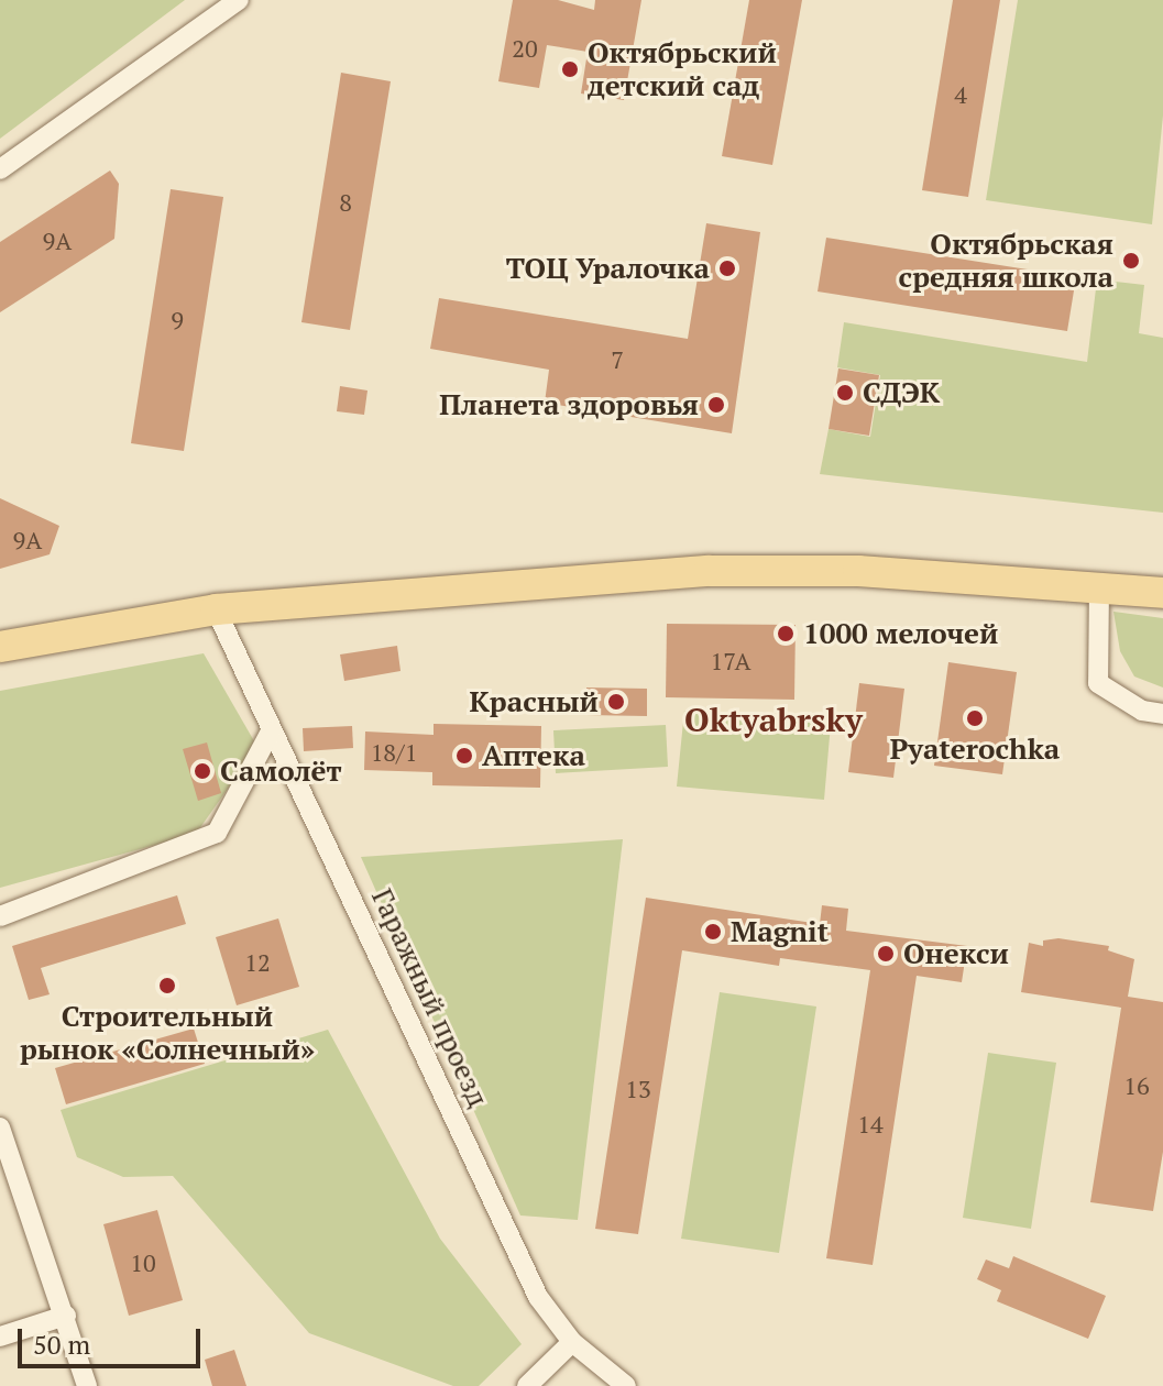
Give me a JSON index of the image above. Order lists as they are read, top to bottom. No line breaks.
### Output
{"streets":{"street":["Гаражный проезд"]},"districts":["Oktyabrsky"],"places":["Октябрьский детский сад","Октябрьская средняя школа","ТОЦ Уралочка","СДЭК","Планета здоровья","1000 мелочей","Красный","Pyaterochka","Аптека","Самолёт","Magnit","Онекси","Строительный рынок «Солнечный»"],"house_numbers":["20","4","8","9А","9","7","9А","17А","18/1","12","16","13","14","10"],"scale_bar":"50 m"}
